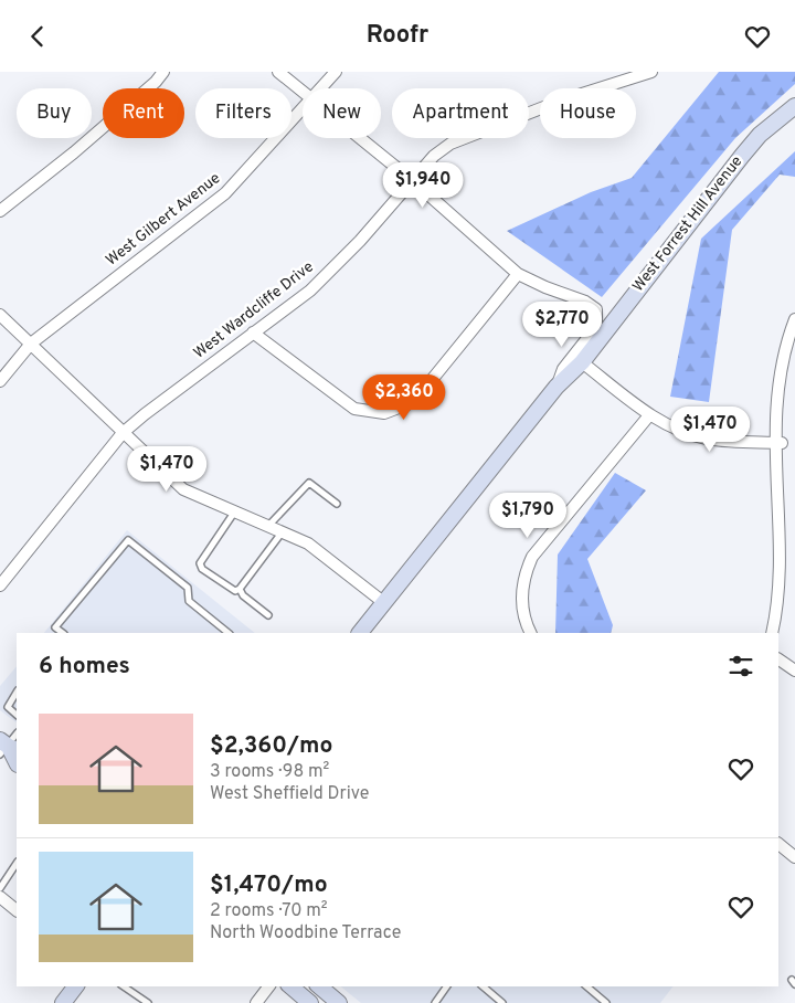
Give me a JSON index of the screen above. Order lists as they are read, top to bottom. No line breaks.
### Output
{"streets":{"street":["West Gilbert Avenue","West Forrest Hill Avenue","West Wardcliffe Drive"]},"page":{"header":"Roofr","chip":["Buy","Rent","Filters","New","Apartment","House"],"price":["$1,940","$2,770","$2,360","$1,470","$1,470","$1,790"],"heading":"6 homes","list":[{"name":"$2,360/mo","note":"3 rooms · 98 m² · West Sheffield Drive"},{"name":"$1,470/mo","note":"2 rooms · 70 m² · North Woodbine Terrace"}]}}
